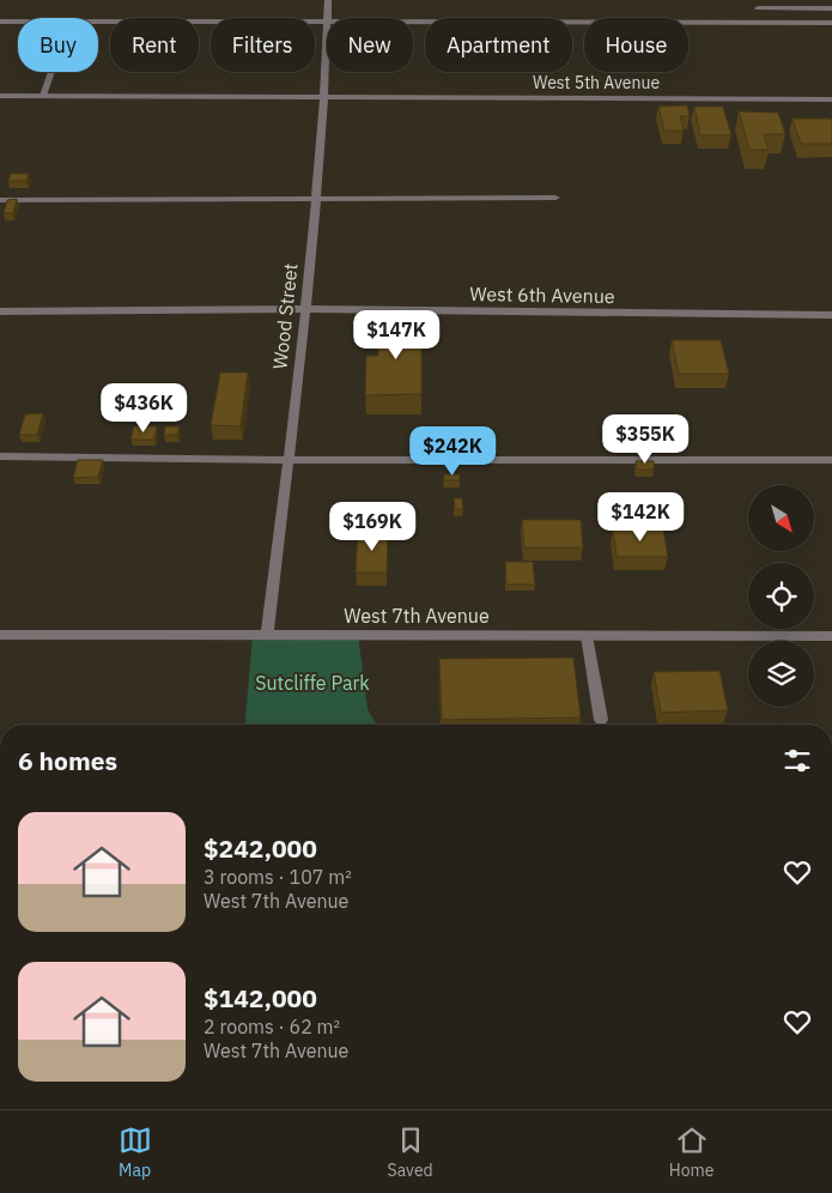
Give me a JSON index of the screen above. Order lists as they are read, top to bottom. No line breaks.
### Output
{"streets":{"street":["West 5th Avenue","West 6th Avenue","Wood Street","West 7th Avenue"]},"crossings":[["West 5th Avenue","Wood Street"],["West 6th Avenue","Wood Street"],["Wood Street","West 7th Avenue"]],"parks":["Sutcliffe Park"],"north":"bottom right","page":{"chip":["Buy","Rent","Filters","New","Apartment","House"],"price":["$147K","$436K","$355K","$242K","$142K","$169K"],"heading":"6 homes","list":[{"name":"$242,000","note":"3 rooms · 107 m² · West 7th Avenue"},{"name":"$142,000","note":"2 rooms · 62 m² · West 7th Avenue"}],"tabs":["Map","Saved","Home"]}}
